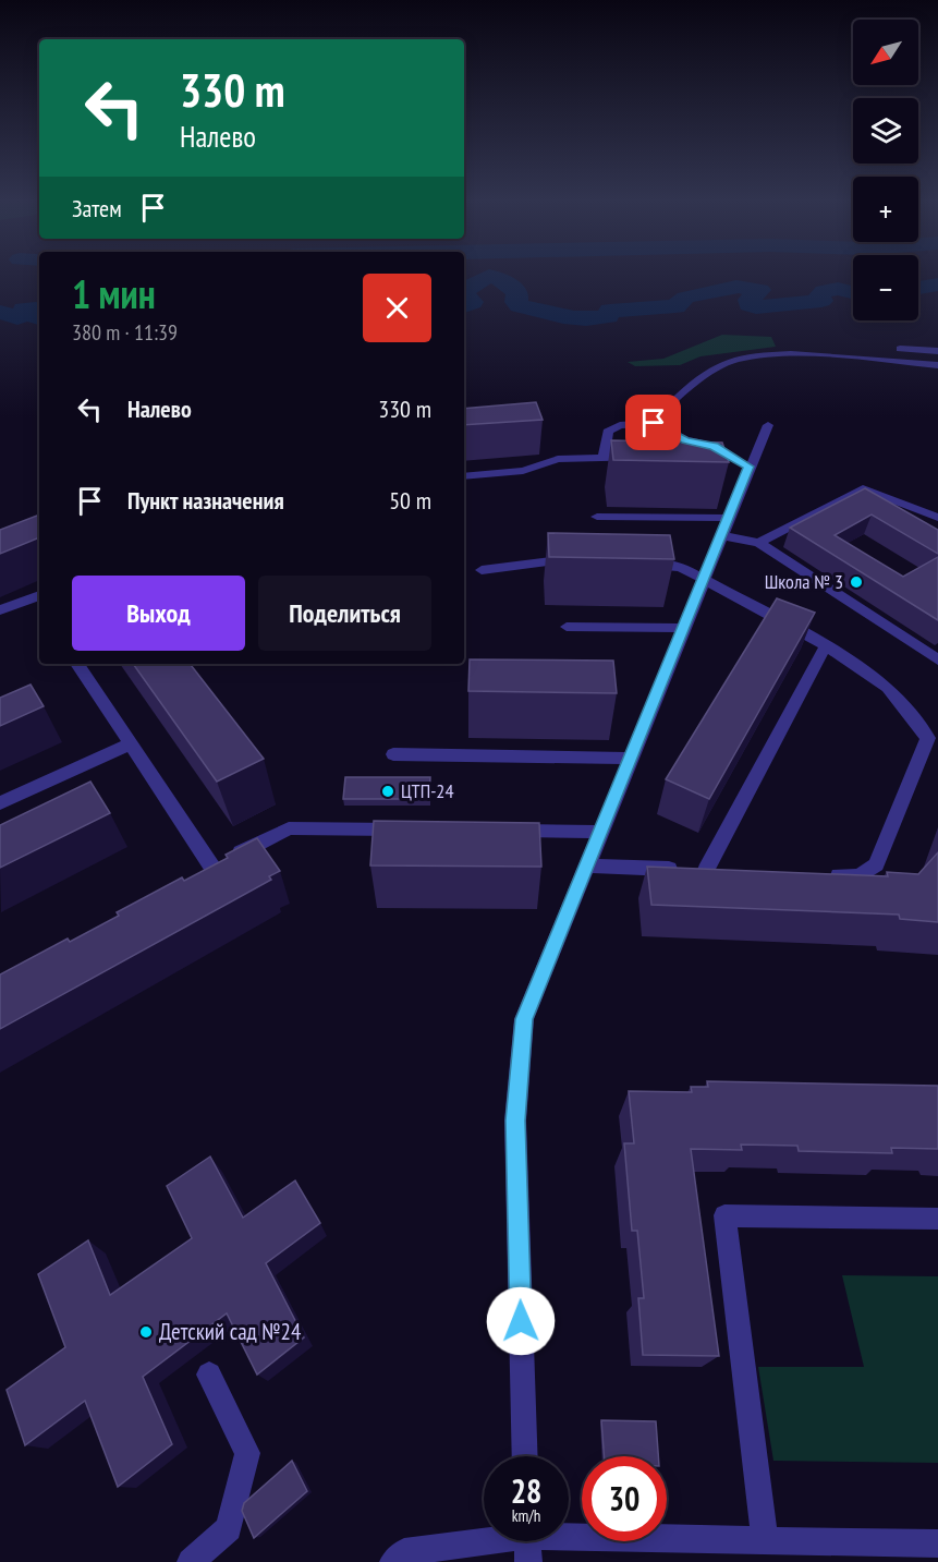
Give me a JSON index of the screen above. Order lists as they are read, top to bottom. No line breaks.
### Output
{"places":["Школа № 3","ЦТП-24","Детский сад №24"],"north":"bottom left","page":{"map_buttons":["+","−"],"turn":["330 m","Налево"],"then":"Затем","heading":["1 мин","380 m · 11:39"],"list":[{"name":"Налево","value":"330 m"},{"name":"Пункт назначения","value":"50 m"}],"buttons":["Выход","Поделиться"],"speed":"28 km/h","limit":"30"}}
